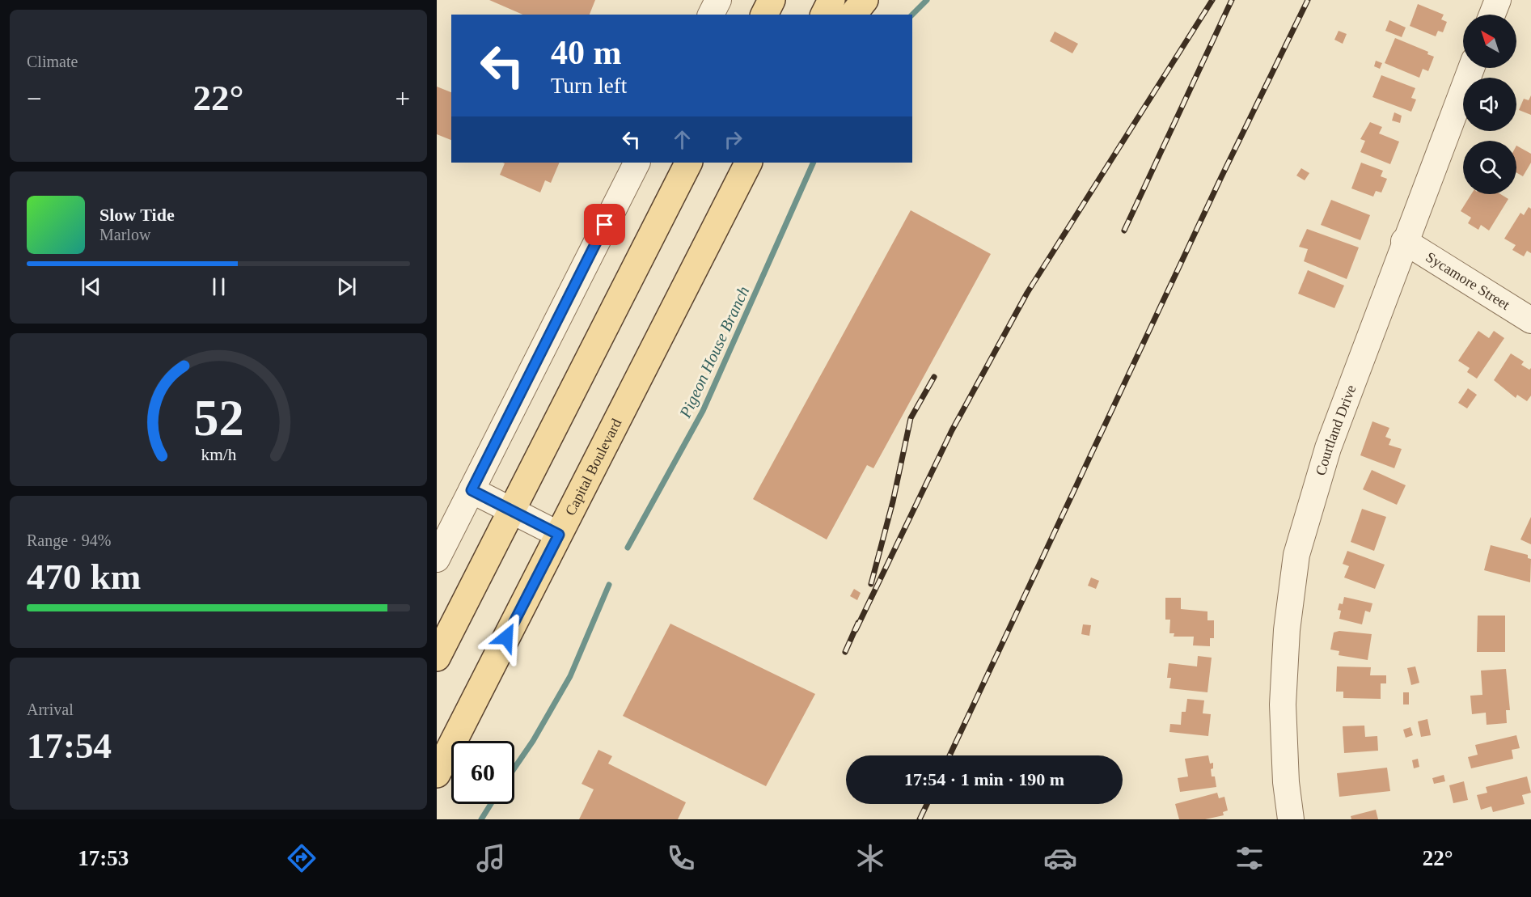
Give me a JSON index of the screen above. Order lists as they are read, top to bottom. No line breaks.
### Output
{"streets":{"main road":["Capital Boulevard"],"street":["Sycamore Street","Courtland Drive"]},"crossings":[["Sycamore Street","Courtland Drive"]],"water":["Pigeon House Branch"],"north":"top left","page":{"tile":["Climate",["Range · 94%","470 km"],["Arrival","17:54"]],"turn":["40 m","Turn left"],"heat":["−","22°","+"],"song":["Slow Tide","Marlow"],"limit":"60","trip":"17:54 · 1 min · 190 m","tabs":["17:53","22°"],"gauge":["52","km/h"]}}
